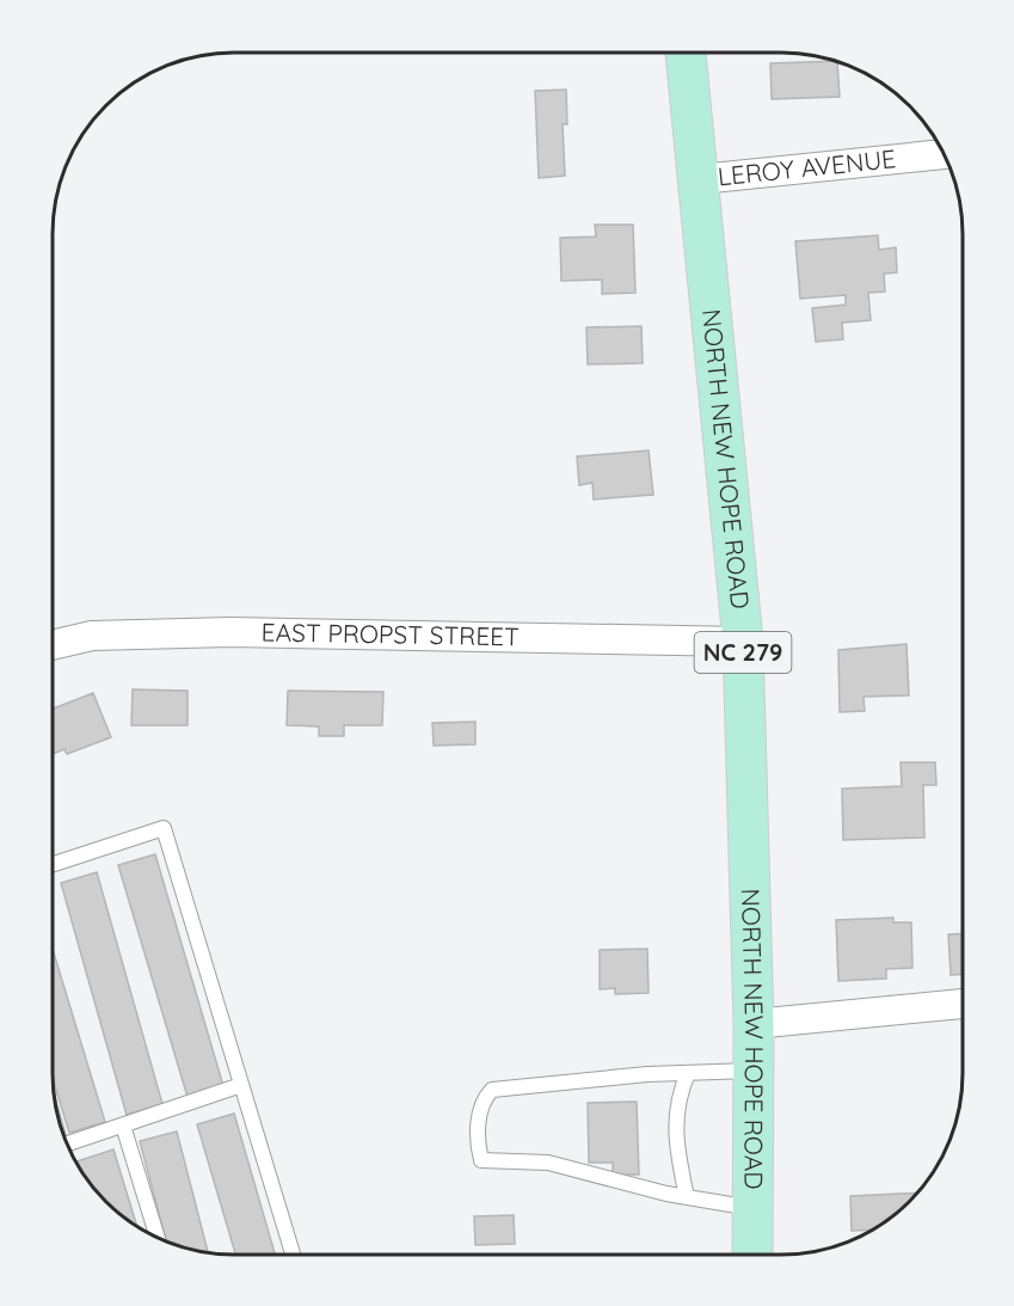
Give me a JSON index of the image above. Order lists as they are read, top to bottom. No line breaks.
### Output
{"streets":{"main road":["NORTH NEW HOPE ROAD","NC 279"],"street":["LEROY AVENUE","EAST PROPST STREET"]},"crossings":[["LEROY AVENUE","NORTH NEW HOPE ROAD"],["NORTH NEW HOPE ROAD","EAST PROPST STREET"]]}
